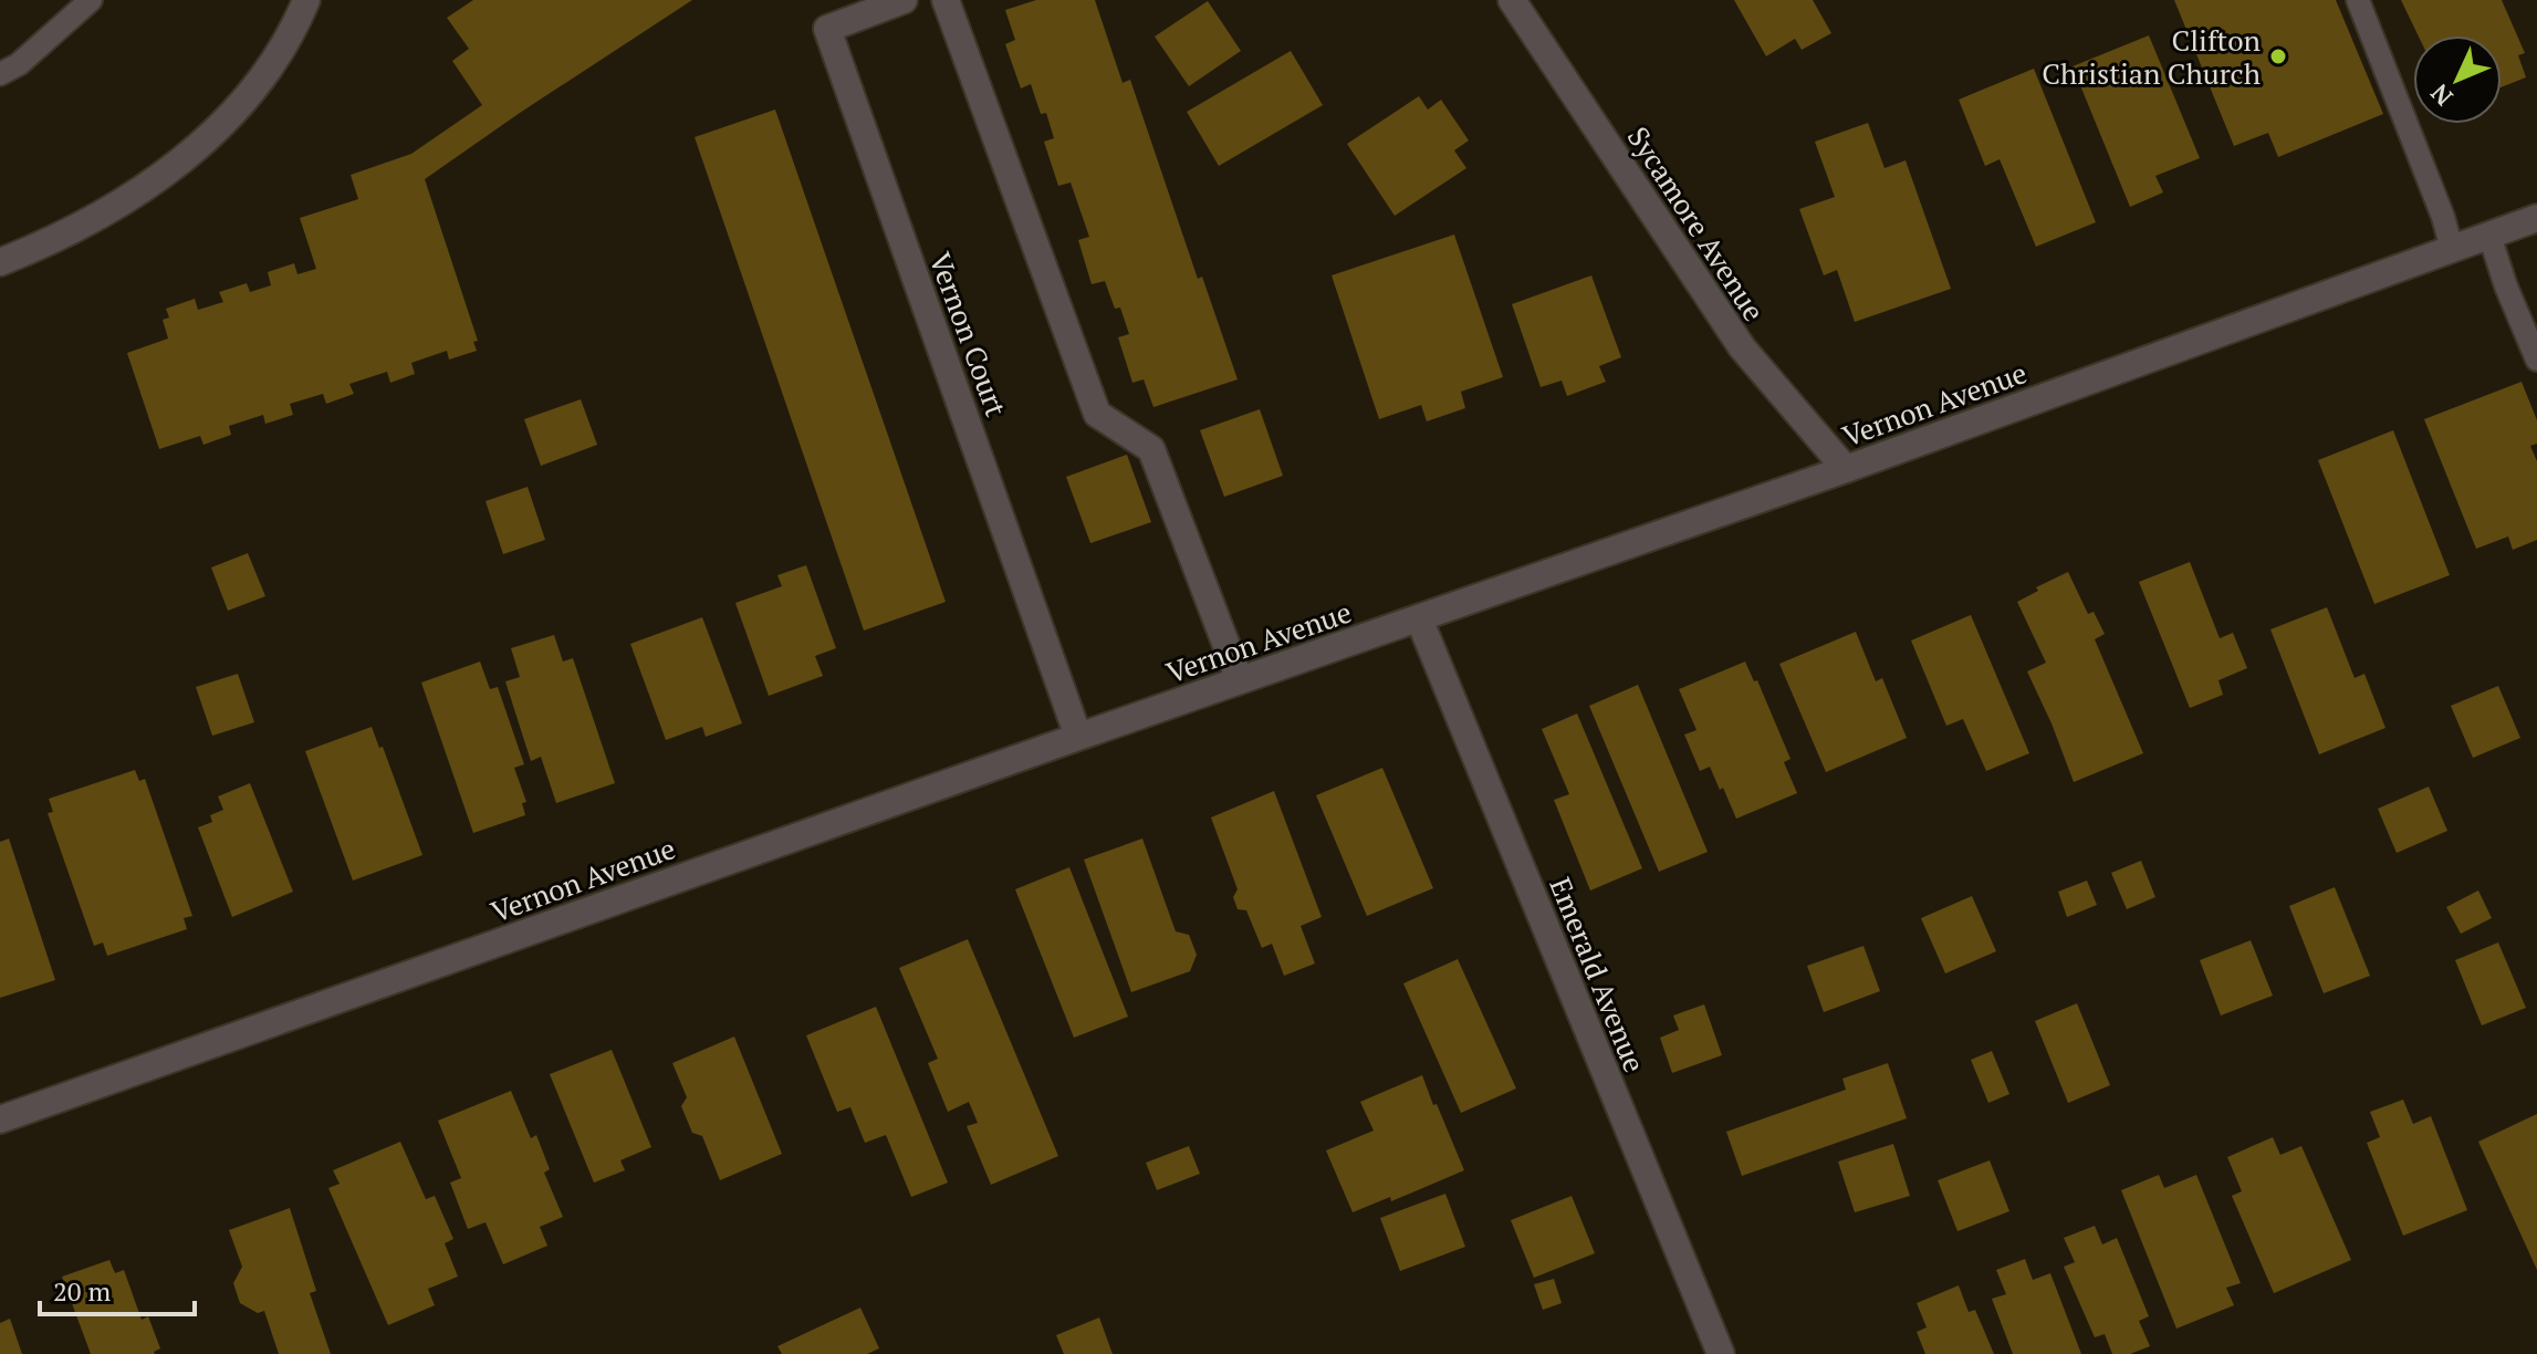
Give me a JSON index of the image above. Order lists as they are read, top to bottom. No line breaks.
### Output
{"streets":{"street":["Sycamore Avenue","Vernon Court","Vernon Avenue","Emerald Avenue"]},"crossings":[["Sycamore Avenue","Vernon Avenue"],["Vernon Court","Vernon Avenue"],["Vernon Avenue","Emerald Avenue"]],"places":["Clifton Christian Church"],"scale_bar":"20 m","north":"bottom left"}
